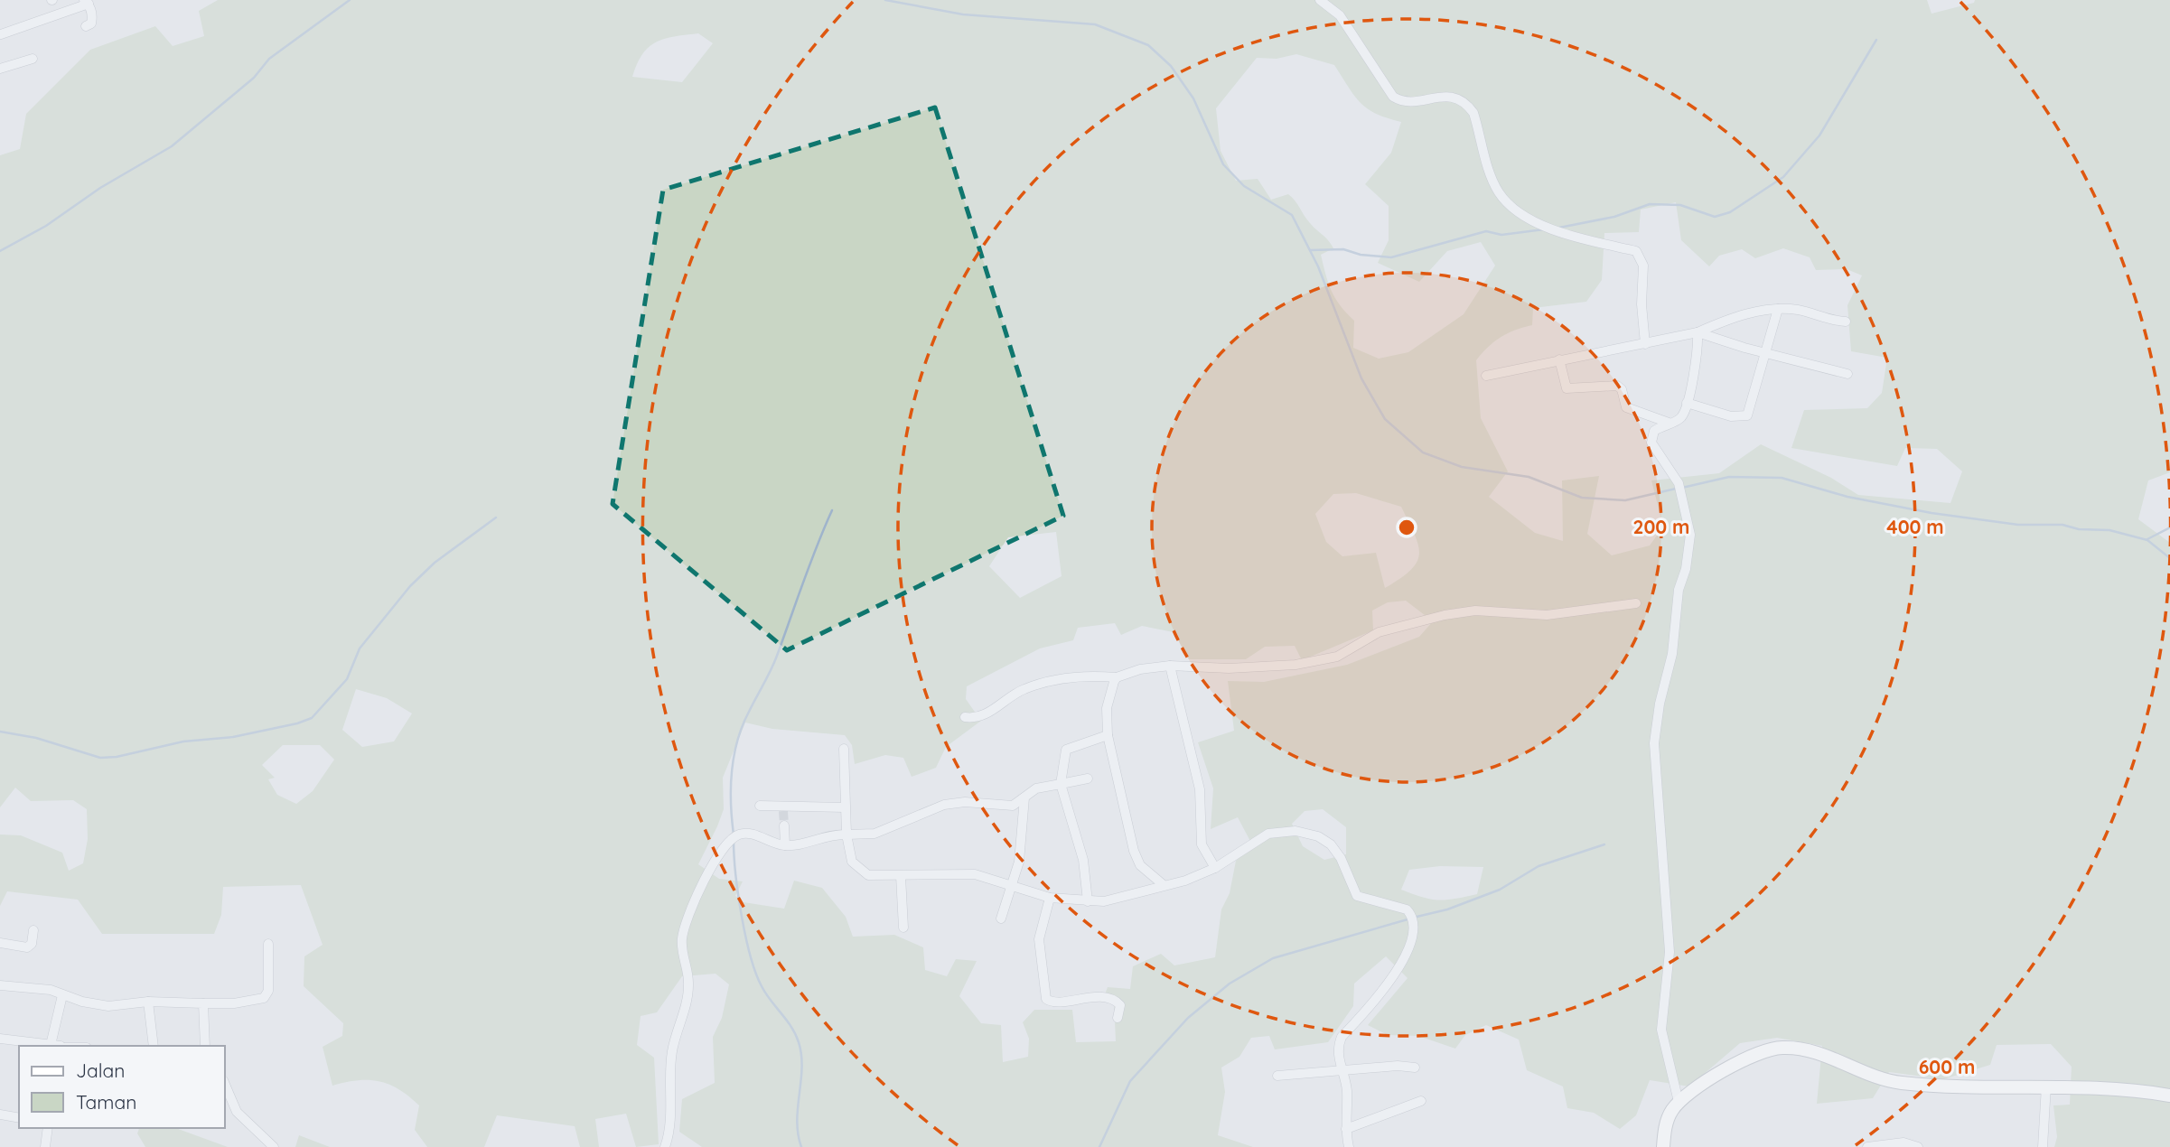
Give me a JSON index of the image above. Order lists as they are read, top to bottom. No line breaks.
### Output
{"legend":["Jalan","Taman"],"rings":["200 m","400 m","600 m"]}
